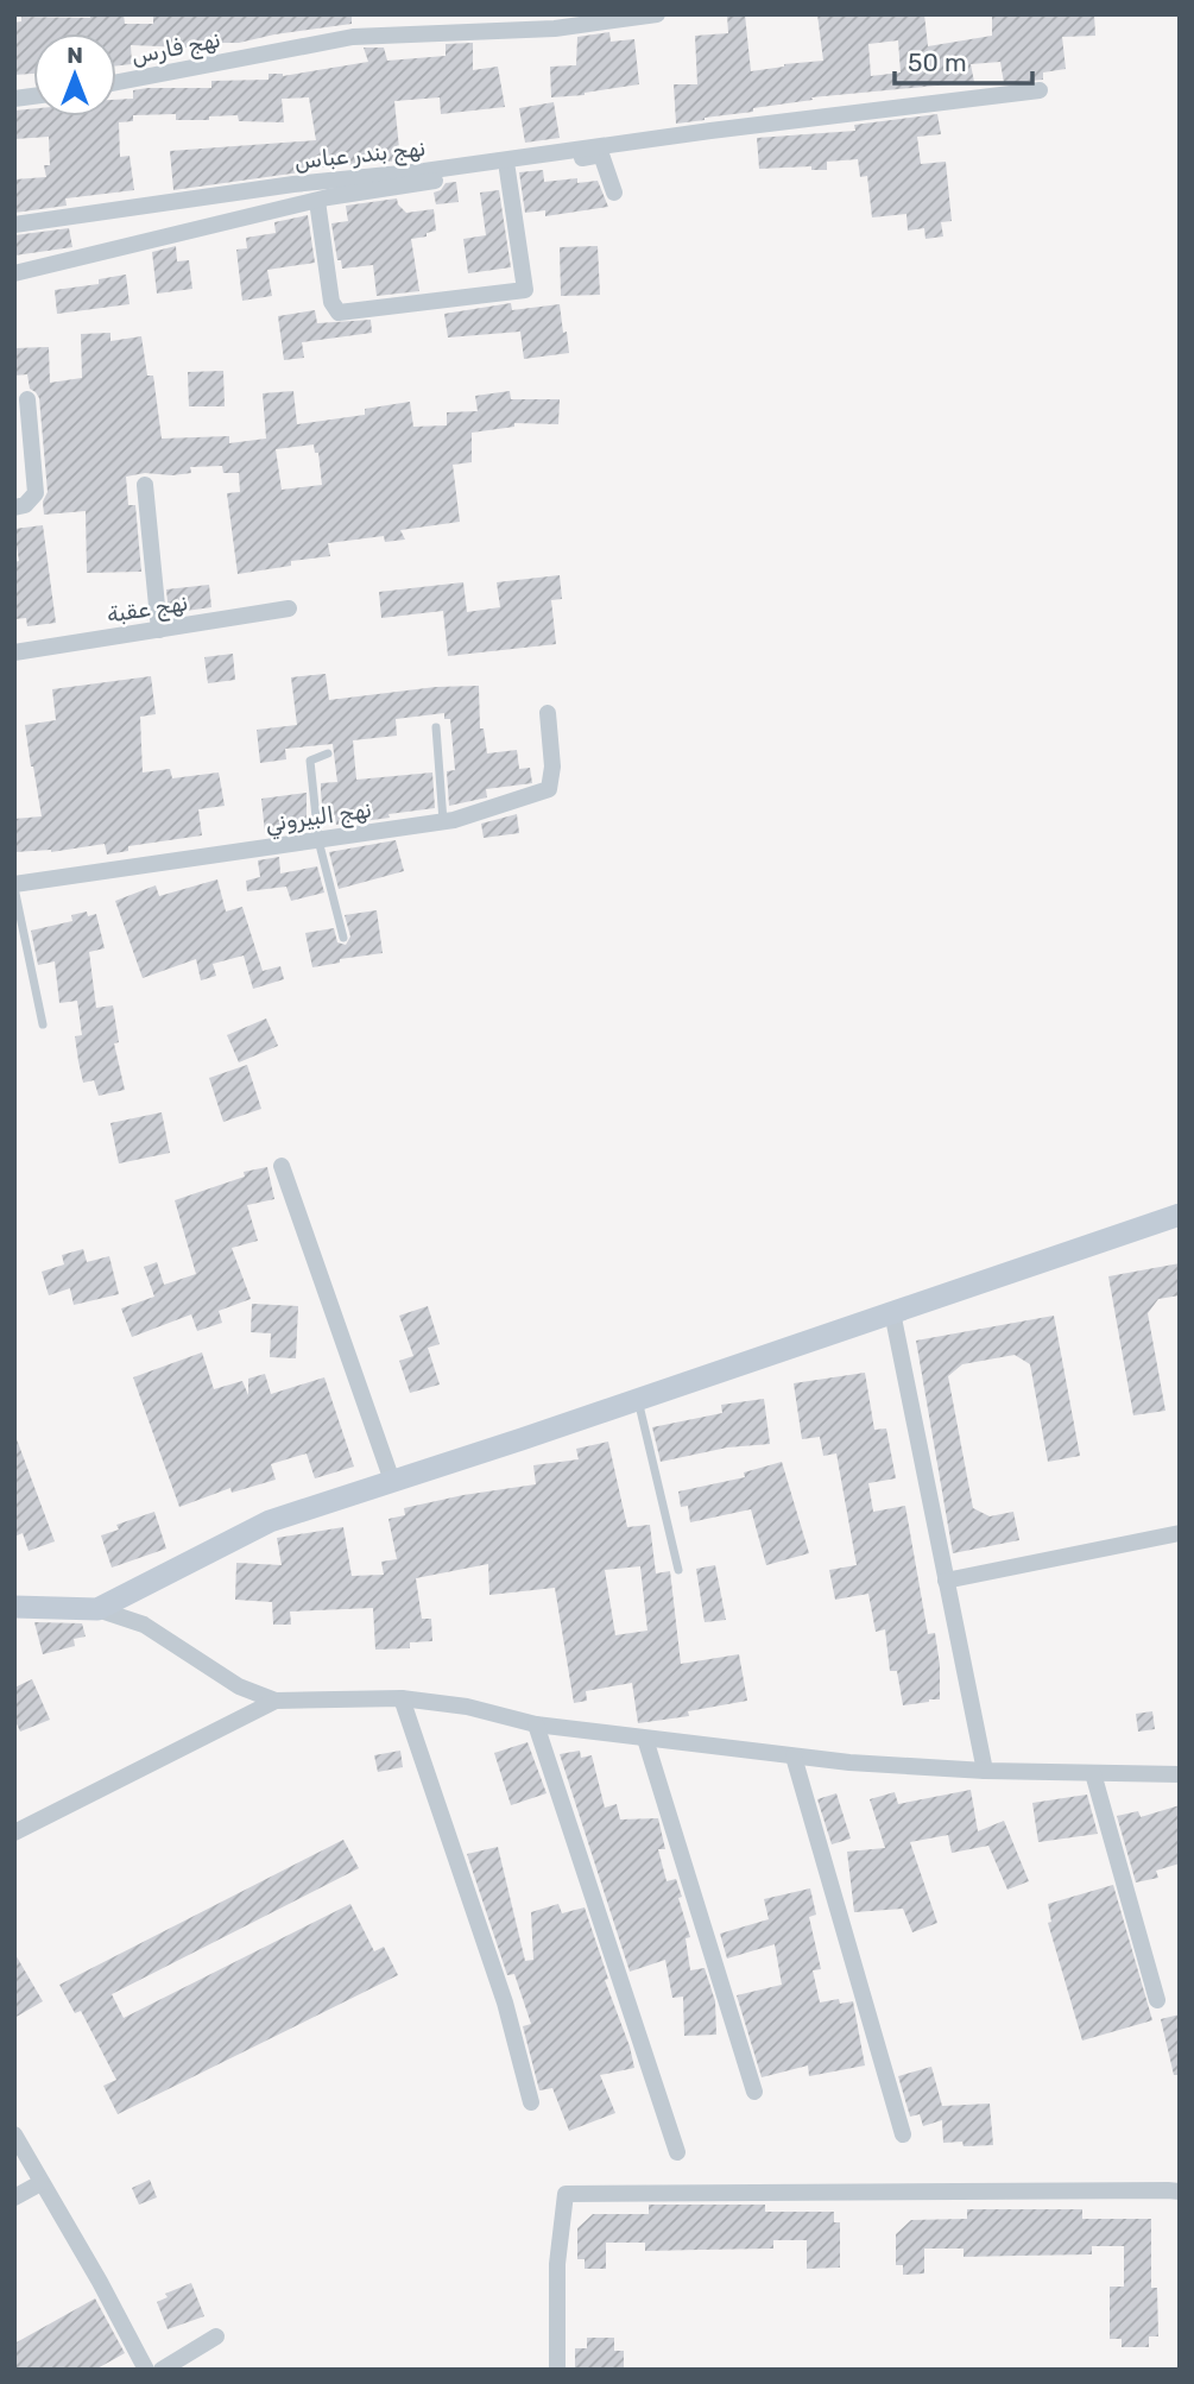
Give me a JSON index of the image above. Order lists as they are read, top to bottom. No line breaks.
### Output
{"streets":{"street":["نهج فارس","نهج بندر عباس","نهج عقبة","نهج البيروني"]},"scale_bar":"50 m","north":"top"}
